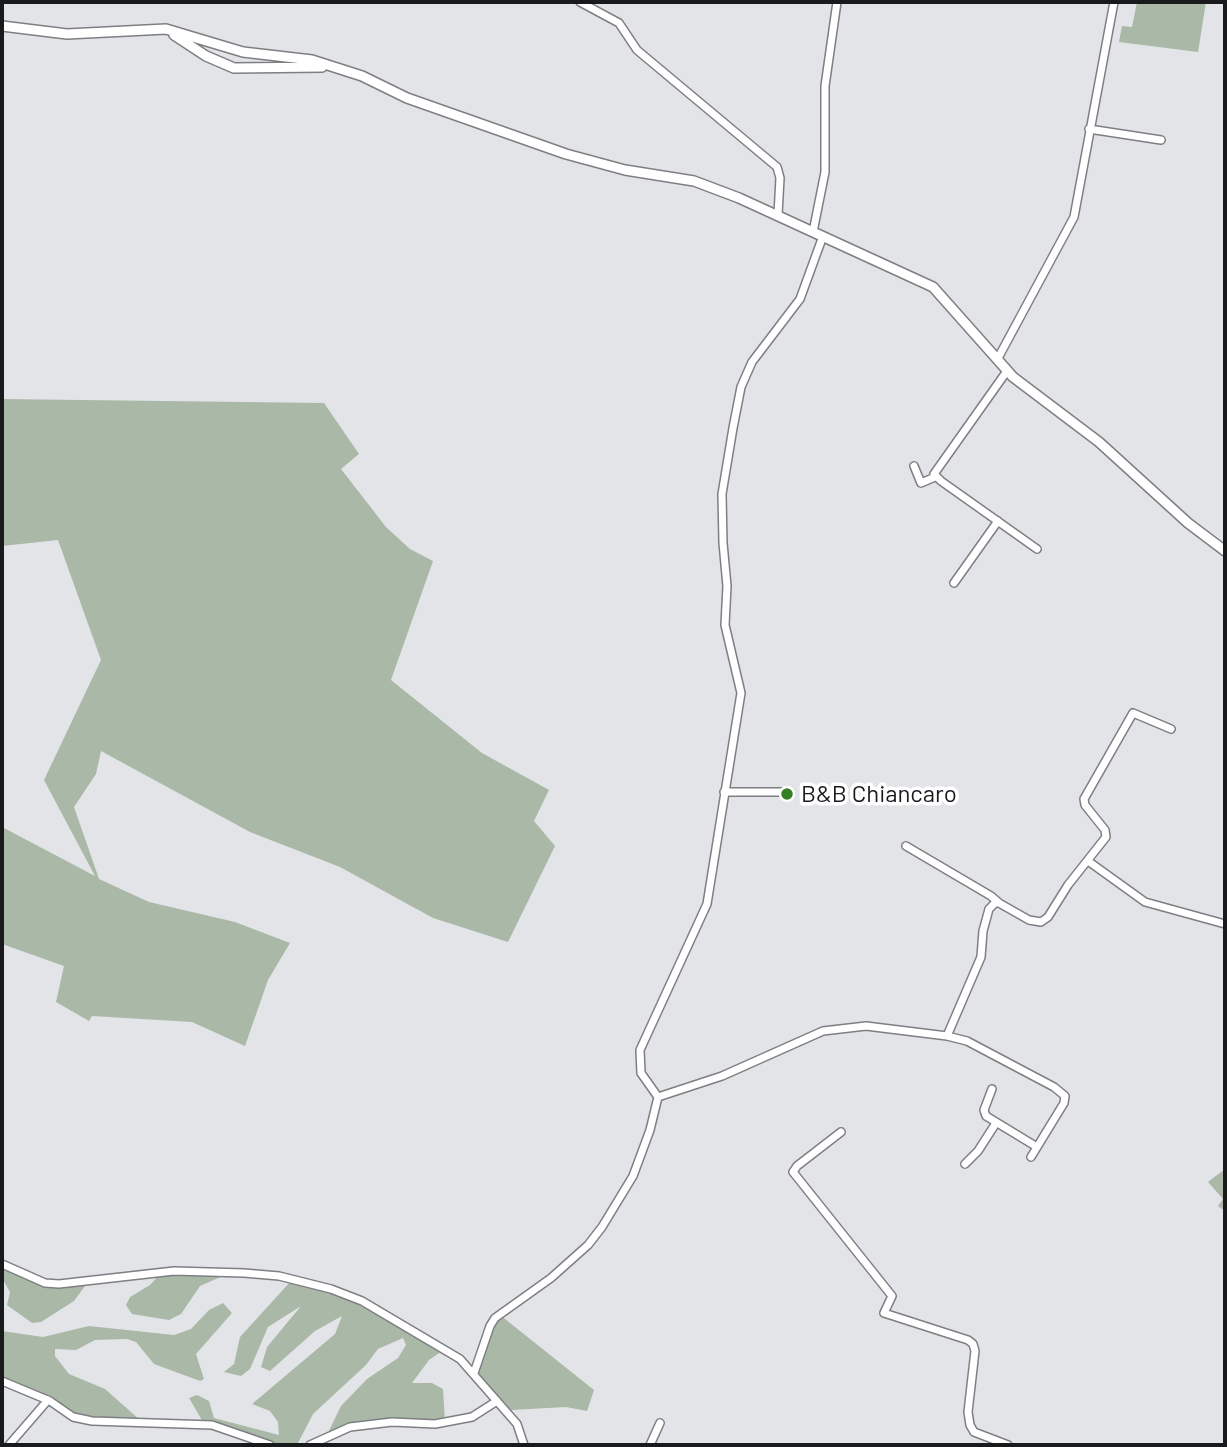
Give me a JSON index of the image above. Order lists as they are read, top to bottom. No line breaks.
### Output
{"places":["B&B Chiancaro"]}
